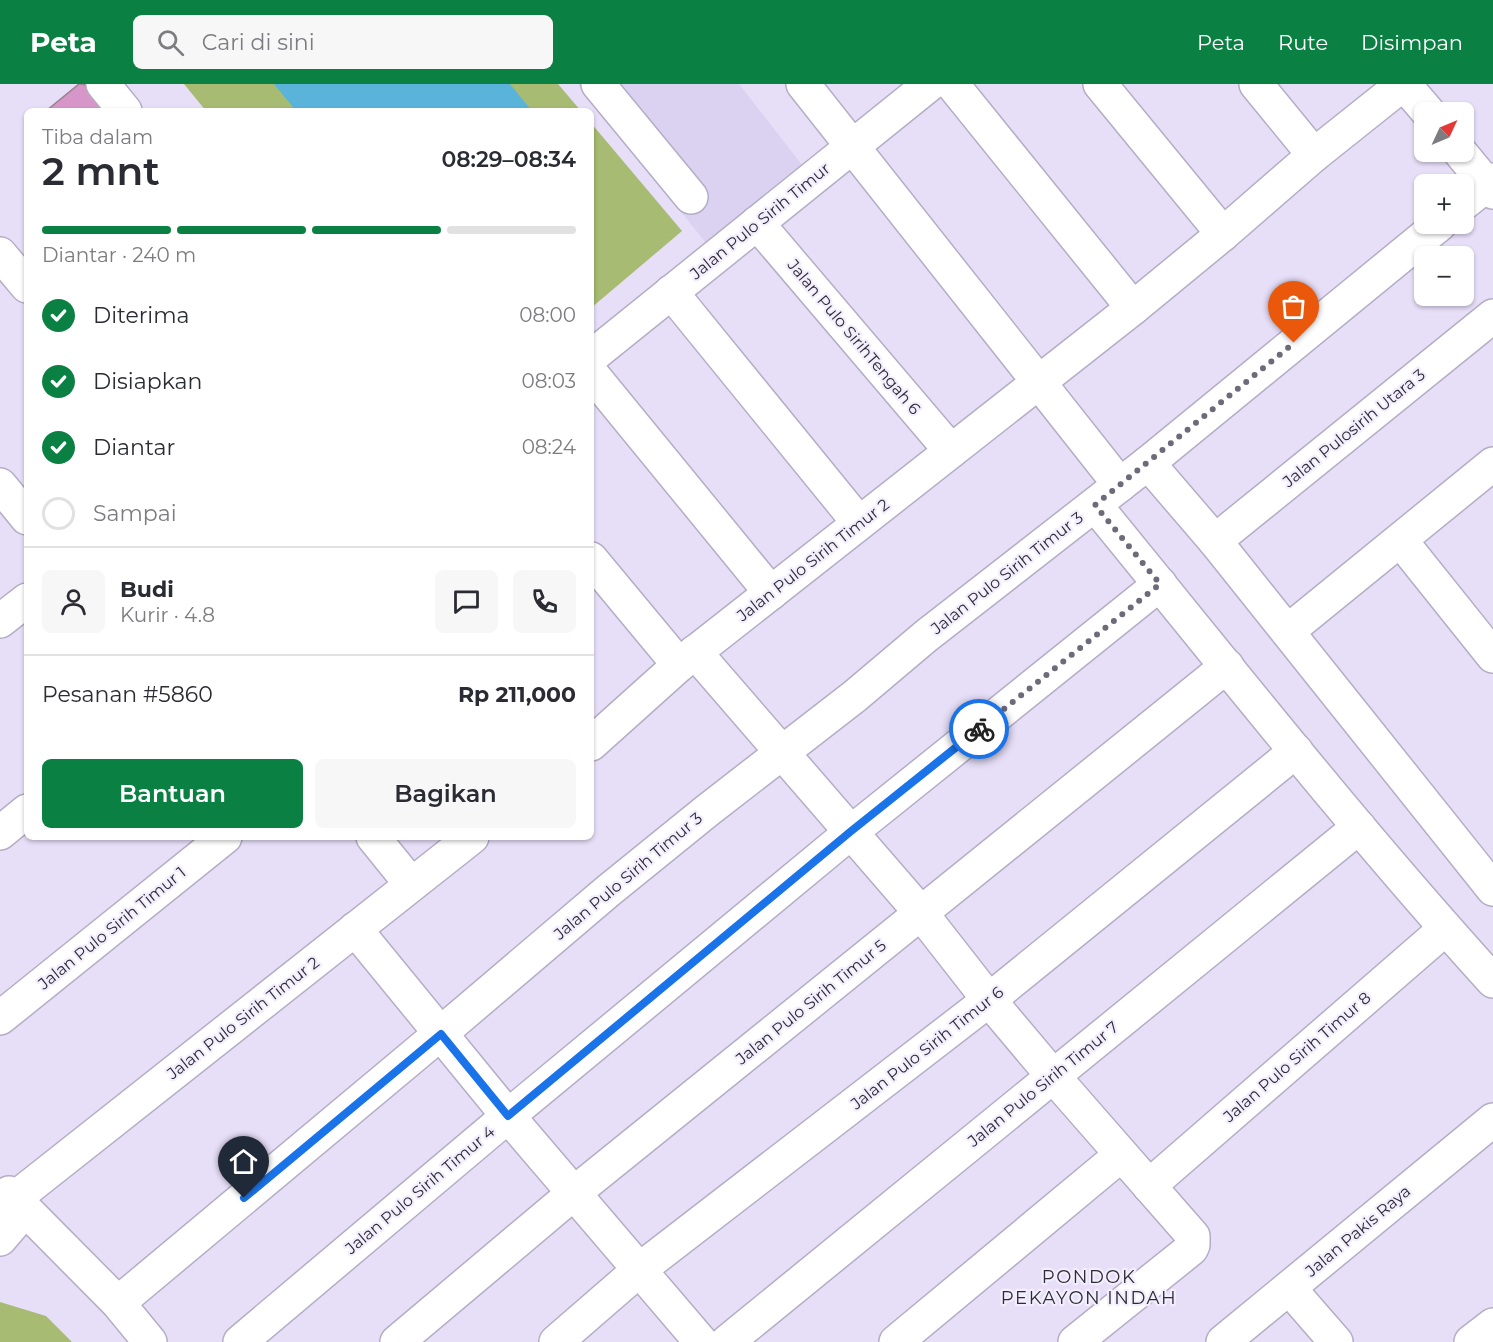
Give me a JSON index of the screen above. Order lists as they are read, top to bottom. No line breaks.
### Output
{"streets":{"street":["Jalan Pulo Sirih Timur","Jalan Pulo SirihTengah 6","Jalan Pulosirih Utara 3","Jalan Pulo Sirih Timur 2","Jalan Pulo Sirih Timur 3","Jalan Pulo Sirih Timur 1","Jalan Pulo Sirih Timur 5","Jalan Pulo Sirih Timur 6","Jalan Pulo Sirih Timur 8","Jalan Pulo Sirih Timur 7","Jalan Pulo Sirih Timur 4","Jalan Pakis Raya"]},"crossings":[["Jalan Pulo Sirih Timur","Jalan Pulo SirihTengah 6"],["Jalan Pulo SirihTengah 6","Jalan Pulo Sirih Timur 2"]],"districts":["PONDOK PEKAYON INDAH"],"north":"top right","page":{"header":"Peta","search":"Cari di sini","nav":["Peta","Rute","Disimpan"],"map_buttons":["+","−"],"heading":["2 mnt","Tiba dalam","08:29–08:34"],"panel":["Budi","Kurir · 4.8","Pesanan #5860","Rp 211,000"],"bar":"Diantar · 240 m","list":[["Diterima","08:00"],["Disiapkan","08:03"],["Diantar","08:24"],"Sampai"],"buttons":["Bantuan","Bagikan"]}}
